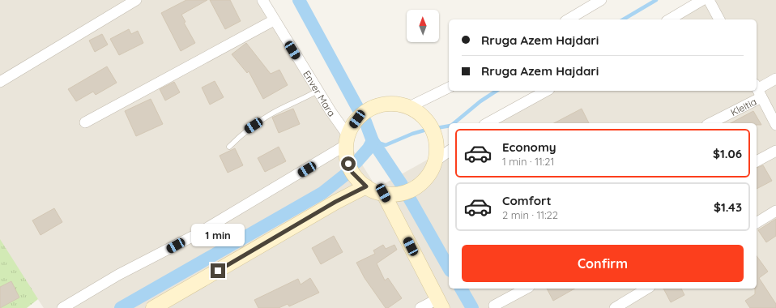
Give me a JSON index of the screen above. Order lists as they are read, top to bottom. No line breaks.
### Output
{"streets":{"street":["Enver Mara","Kleitia"]},"north":"top","page":{"banner":["Rruga Azem Hajdari","Rruga Azem Hajdari"],"list":[{"name":"Economy","note":"1 min · 11:21","value":"$1.06"},{"name":"Comfort","note":"2 min · 11:22","value":"$1.43"}],"bubble":"1 min","buttons":"Confirm"}}
